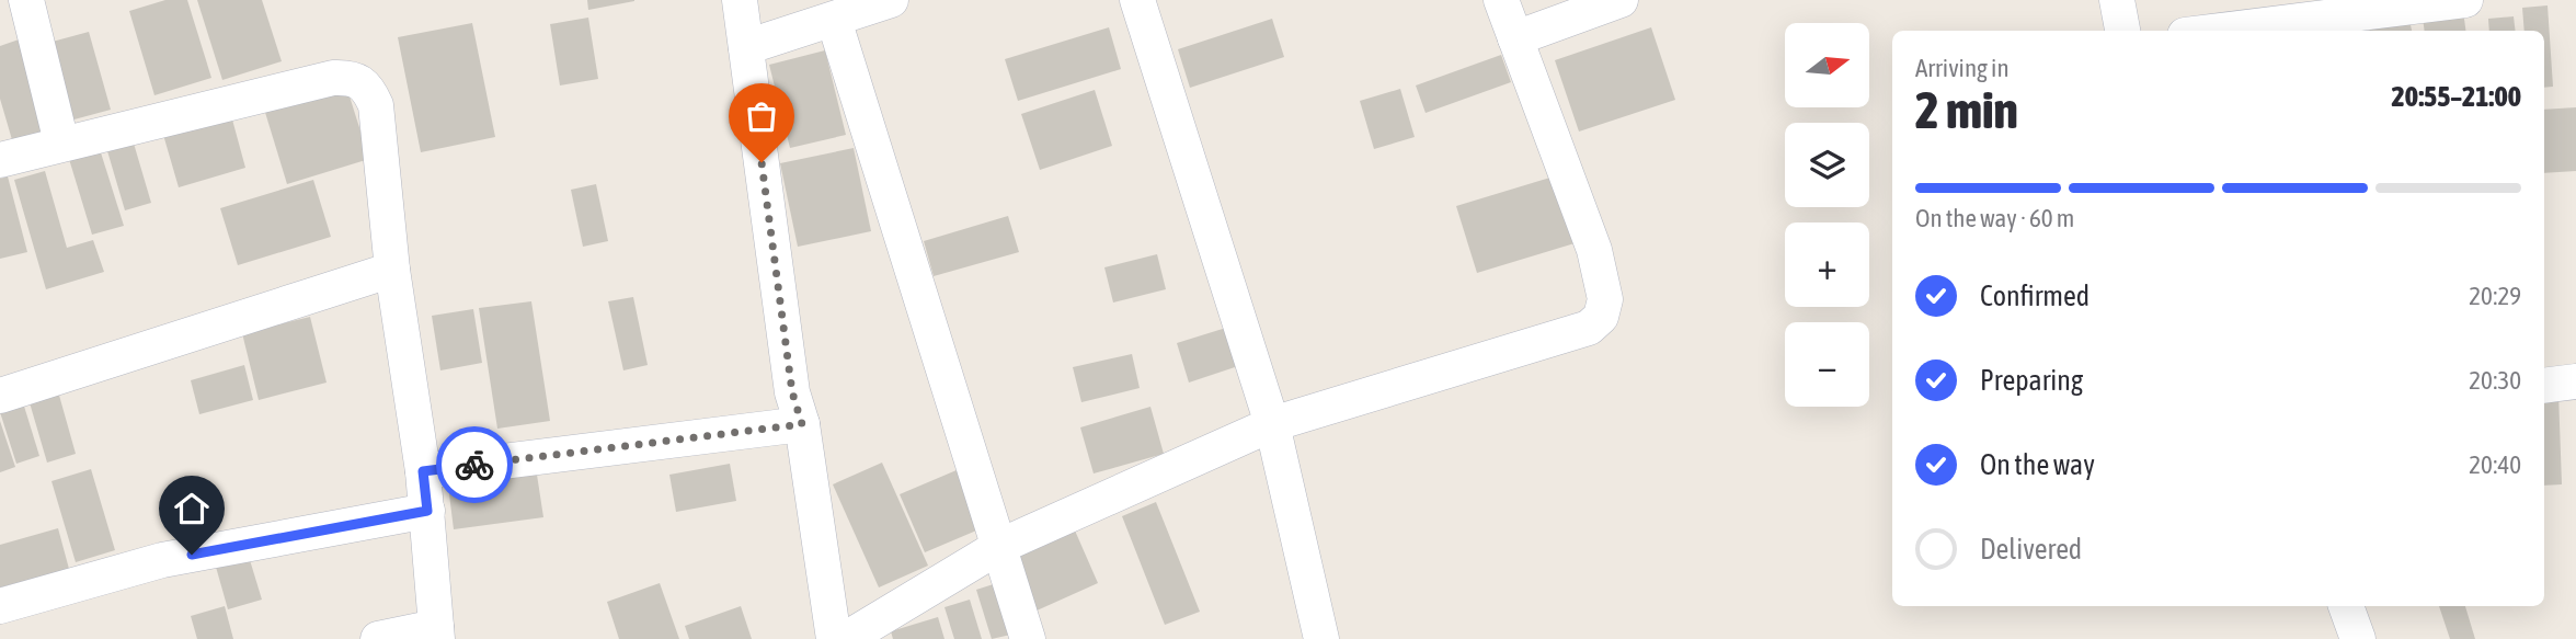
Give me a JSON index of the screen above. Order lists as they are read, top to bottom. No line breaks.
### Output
{"north":"right","page":{"map_buttons":["+","−"],"heading":["2 min","Arriving in","20:55–21:00"],"bar":"On the way · 60 m","list":[["Confirmed","20:29"],["Preparing","20:30"],["On the way","20:40"],"Delivered"]}}
